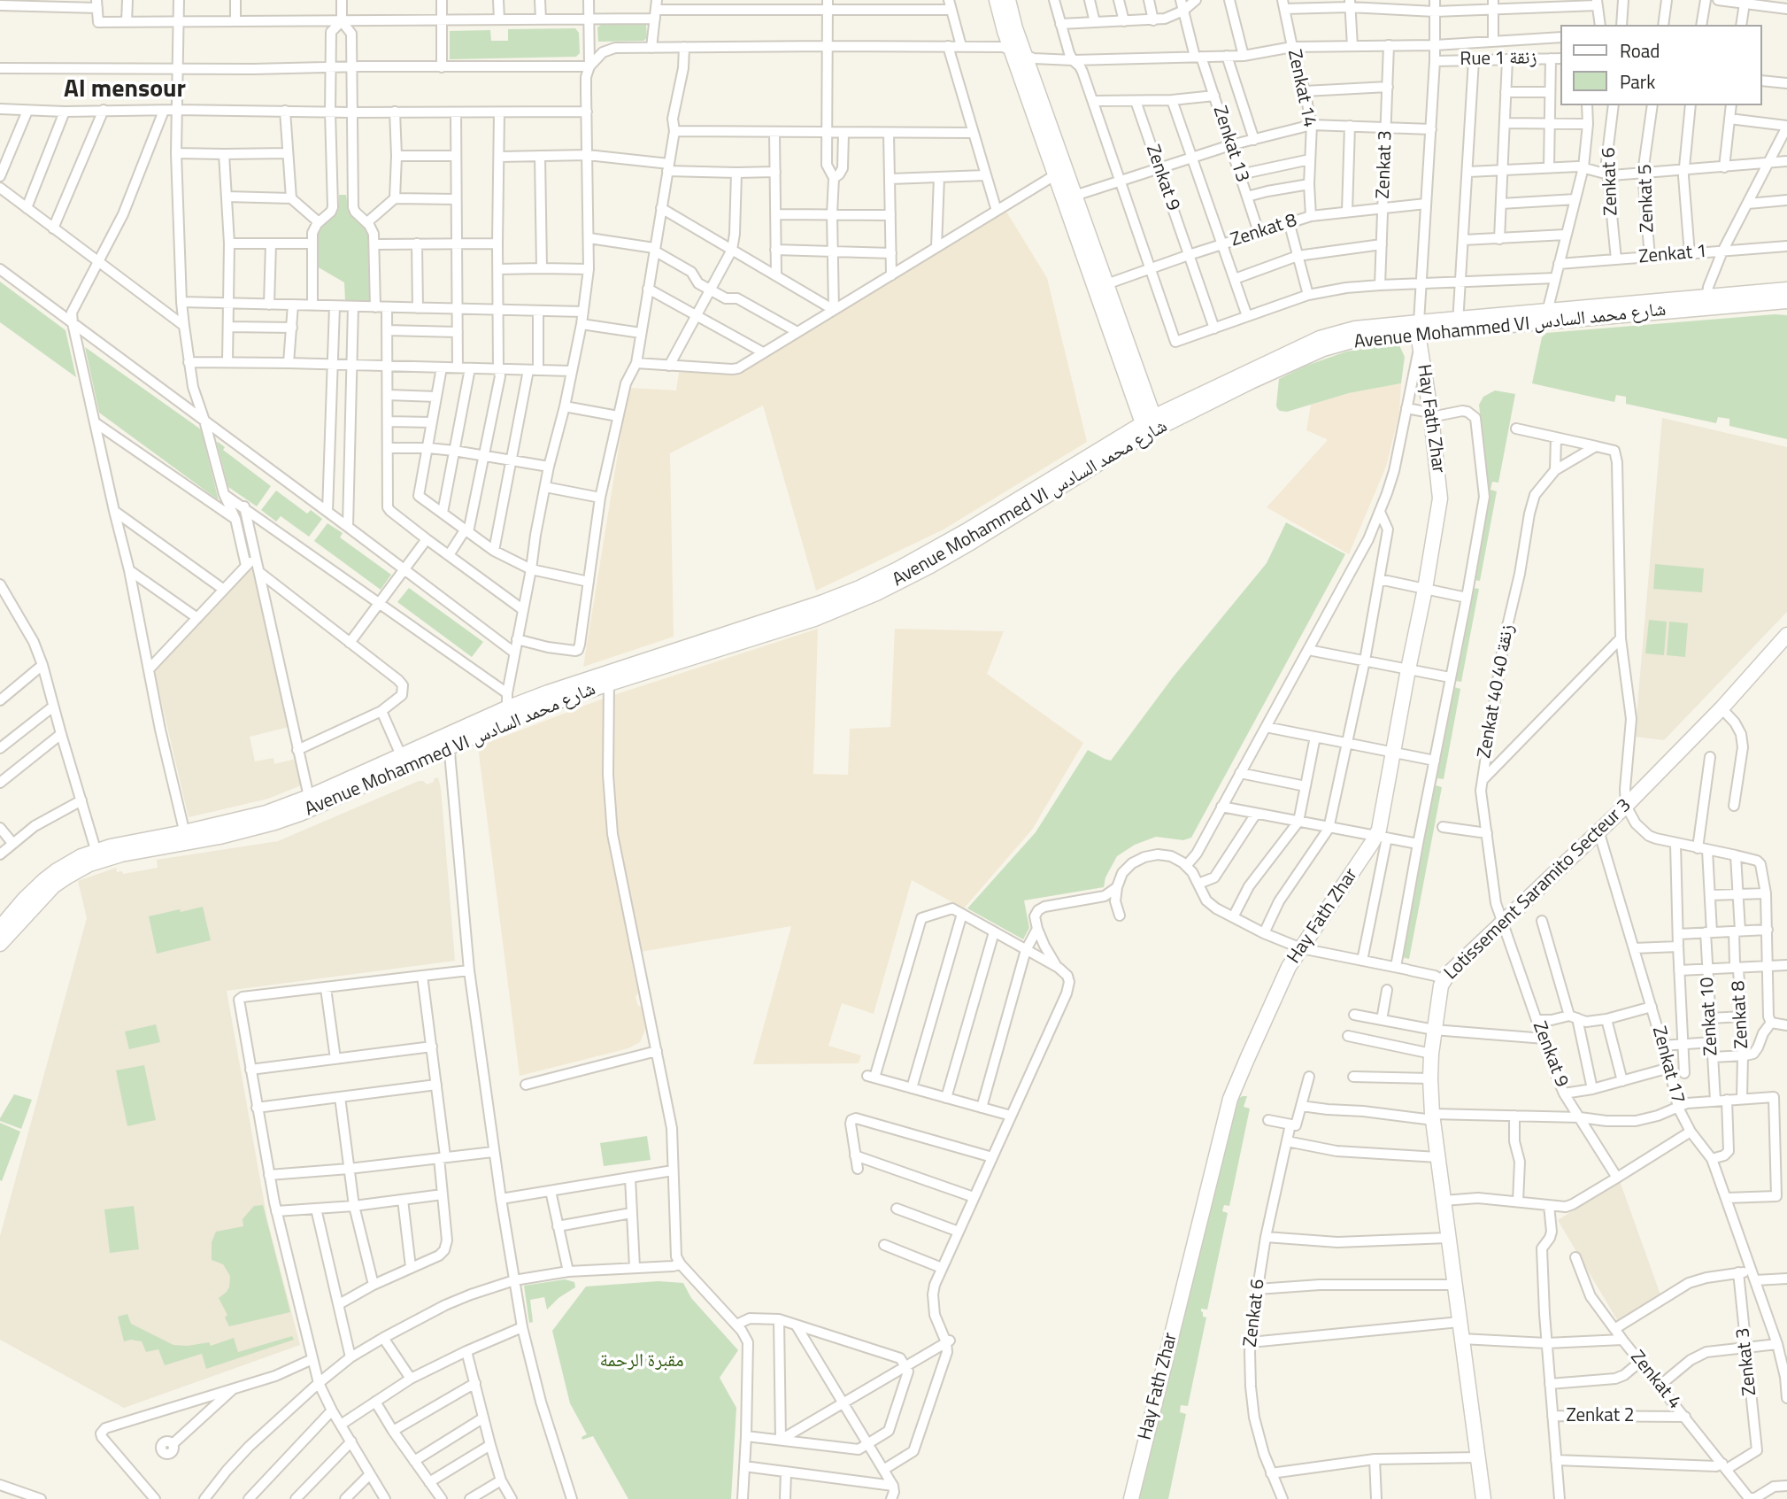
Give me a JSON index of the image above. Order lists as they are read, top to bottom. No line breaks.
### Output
{"streets":{"street":["Rue 1 زنقة","Zenkat 14","Zenkat 13","Zenkat 3","Zenkat 9","Zenkat 6","Zenkat 5","Zenkat 8","Zenkat 1","Avenue Mohammed VI شارع محمد السادس","Hay Fath Zhar","Zenkat 40 زنقة 40","Lotissement Saramito Secteur 3","Zenkat 10","Zenkat 17","Zenkat 4","Zenkat 2"]},"crossings":[["Zenkat 14","Zenkat 8"],["Zenkat 13","Zenkat 8"],["Zenkat 3","Zenkat 8"],["Zenkat 3","Zenkat 4"],["Zenkat 9","Zenkat 8"],["Zenkat 9","Zenkat 40 زنقة 40"],["Zenkat 9","Lotissement Saramito Secteur 3"],["Zenkat 6","Zenkat 1"],["Zenkat 5","Zenkat 1"],["Avenue Mohammed VI شارع محمد السادس","Hay Fath Zhar"],["Zenkat 40 زنقة 40","Lotissement Saramito Secteur 3"],["Lotissement Saramito Secteur 3","Zenkat 17"],["Zenkat 4","Zenkat 2"]],"districts":["Al mensour"],"parks":["مقبرة الرحمة"],"legend":["Road","Park"]}
